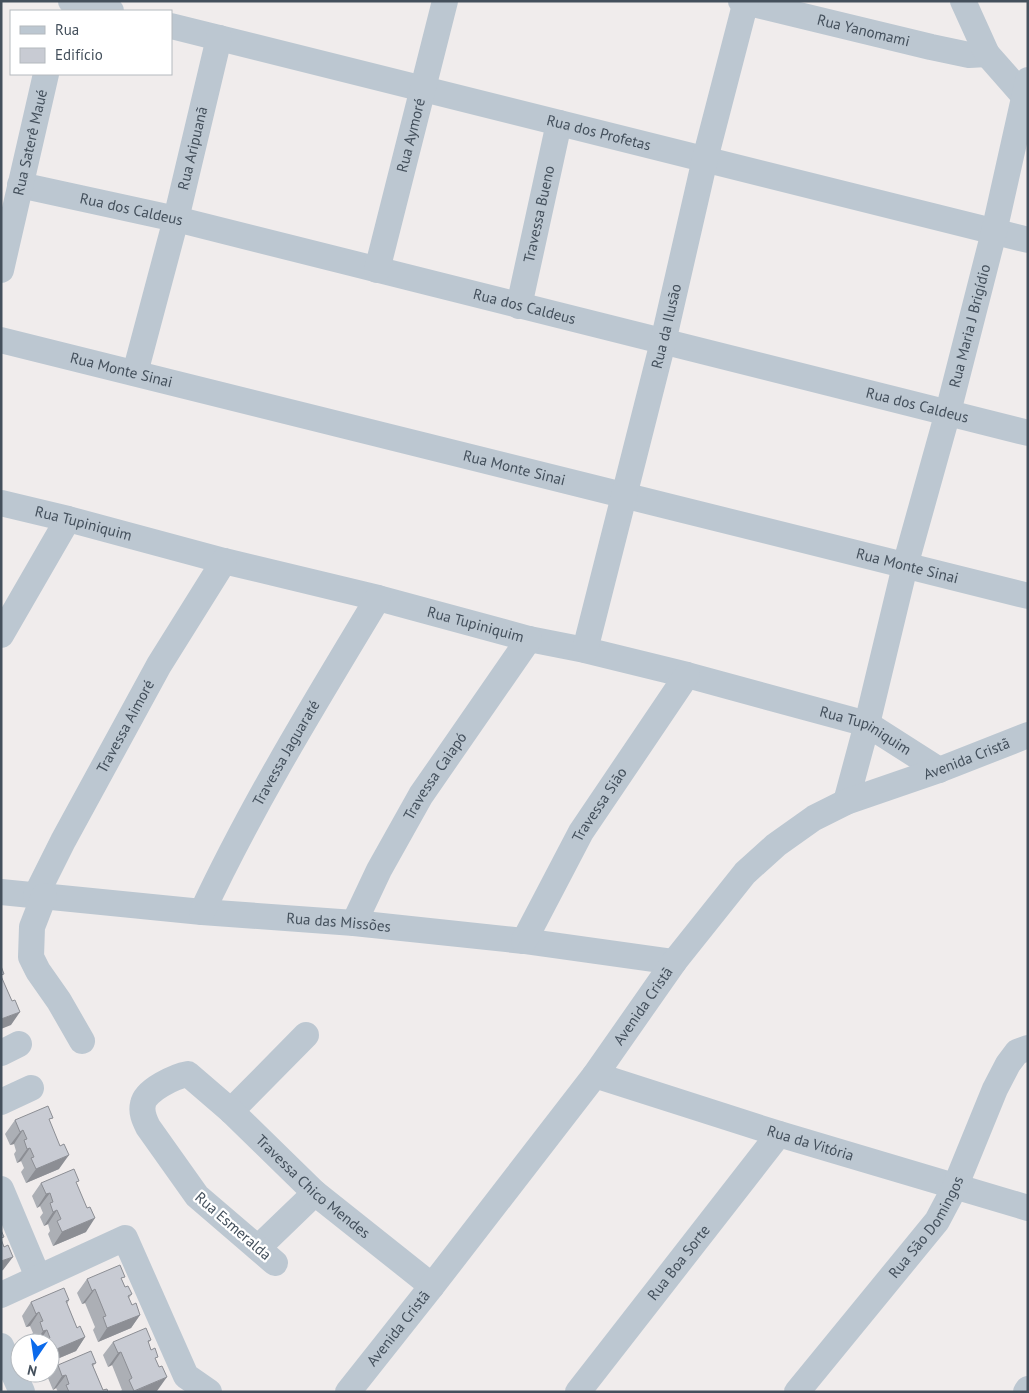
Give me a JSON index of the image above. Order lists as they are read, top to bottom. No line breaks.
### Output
{"streets":{"street":["Rua Yanomami","Rua dos Profetas","Rua Aymoré","Rua Saterê Maué","Rua Aripuanã","Rua dos Caldeus","Travessa Bueno","Rua da Ilusão","Rua Maria J Brigídio","Rua Monte Sinai","Rua Tupiniquim","Travessa Aimoré","Travessa Jaguaraté","Avenida Cristã","Travessa Caiapó","Travessa Sião","Rua das Missões","Rua da Vitória","Travessa Chico Mendes","Rua Esmeralda","Rua São Domingos","Rua Boa Sorte"]},"crossings":[["Rua Yanomami","Rua da Ilusão"],["Rua dos Profetas","Rua Aymoré"],["Rua dos Profetas","Rua Aripuanã"],["Rua dos Profetas","Travessa Bueno"],["Rua dos Profetas","Rua da Ilusão"],["Rua dos Profetas","Rua Maria J Brigídio"],["Rua Aymoré","Rua dos Caldeus"],["Rua Saterê Maué","Rua dos Caldeus"],["Rua Aripuanã","Rua dos Caldeus"],["Rua Aripuanã","Rua Monte Sinai"],["Rua dos Caldeus","Travessa Bueno"],["Rua dos Caldeus","Rua da Ilusão"],["Rua dos Caldeus","Rua Maria J Brigídio"],["Rua da Ilusão","Rua Monte Sinai"],["Rua da Ilusão","Rua Tupiniquim"],["Rua Maria J Brigídio","Rua Monte Sinai"],["Rua Maria J Brigídio","Rua Tupiniquim"],["Rua Maria J Brigídio","Avenida Cristã"],["Rua Tupiniquim","Travessa Aimoré"],["Rua Tupiniquim","Travessa Jaguaraté"],["Rua Tupiniquim","Avenida Cristã"],["Rua Tupiniquim","Travessa Caiapó"],["Rua Tupiniquim","Travessa Sião"],["Travessa Aimoré","Rua das Missões"],["Travessa Jaguaraté","Rua das Missões"],["Avenida Cristã","Rua das Missões"],["Avenida Cristã","Rua da Vitória"],["Avenida Cristã","Travessa Chico Mendes"],["Travessa Caiapó","Rua das Missões"],["Travessa Sião","Rua das Missões"],["Rua da Vitória","Rua São Domingos"],["Rua da Vitória","Rua Boa Sorte"],["Travessa Chico Mendes","Rua Esmeralda"]],"legend":["Rua","Edifício"],"north":"bottom"}
